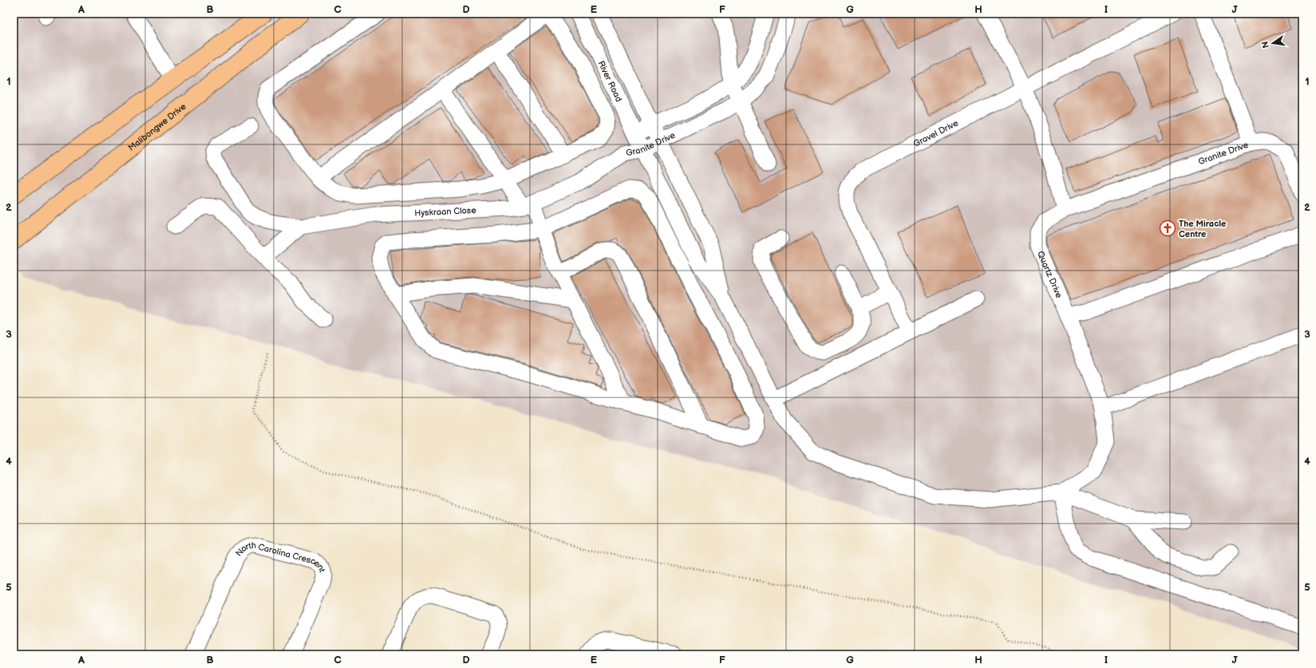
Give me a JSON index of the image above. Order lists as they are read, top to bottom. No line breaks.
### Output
{"streets":{"main road":["Malibongwe Drive"],"street":["River Road","Gravel Drive","Granite Drive","Hyskraan Close","Quartz Drive","North Carolina Crescent"]},"crossings":[["River Road","Granite Drive"],["Granite Drive","Hyskraan Close"],["Granite Drive","Quartz Drive"]],"places":{"church":["The Miracle Centre"]},"north":"left","grid":{"columns":["A","B","C","D","E","F","G","H","I","J"],"rows":["1","2","3","4","5"]}}
